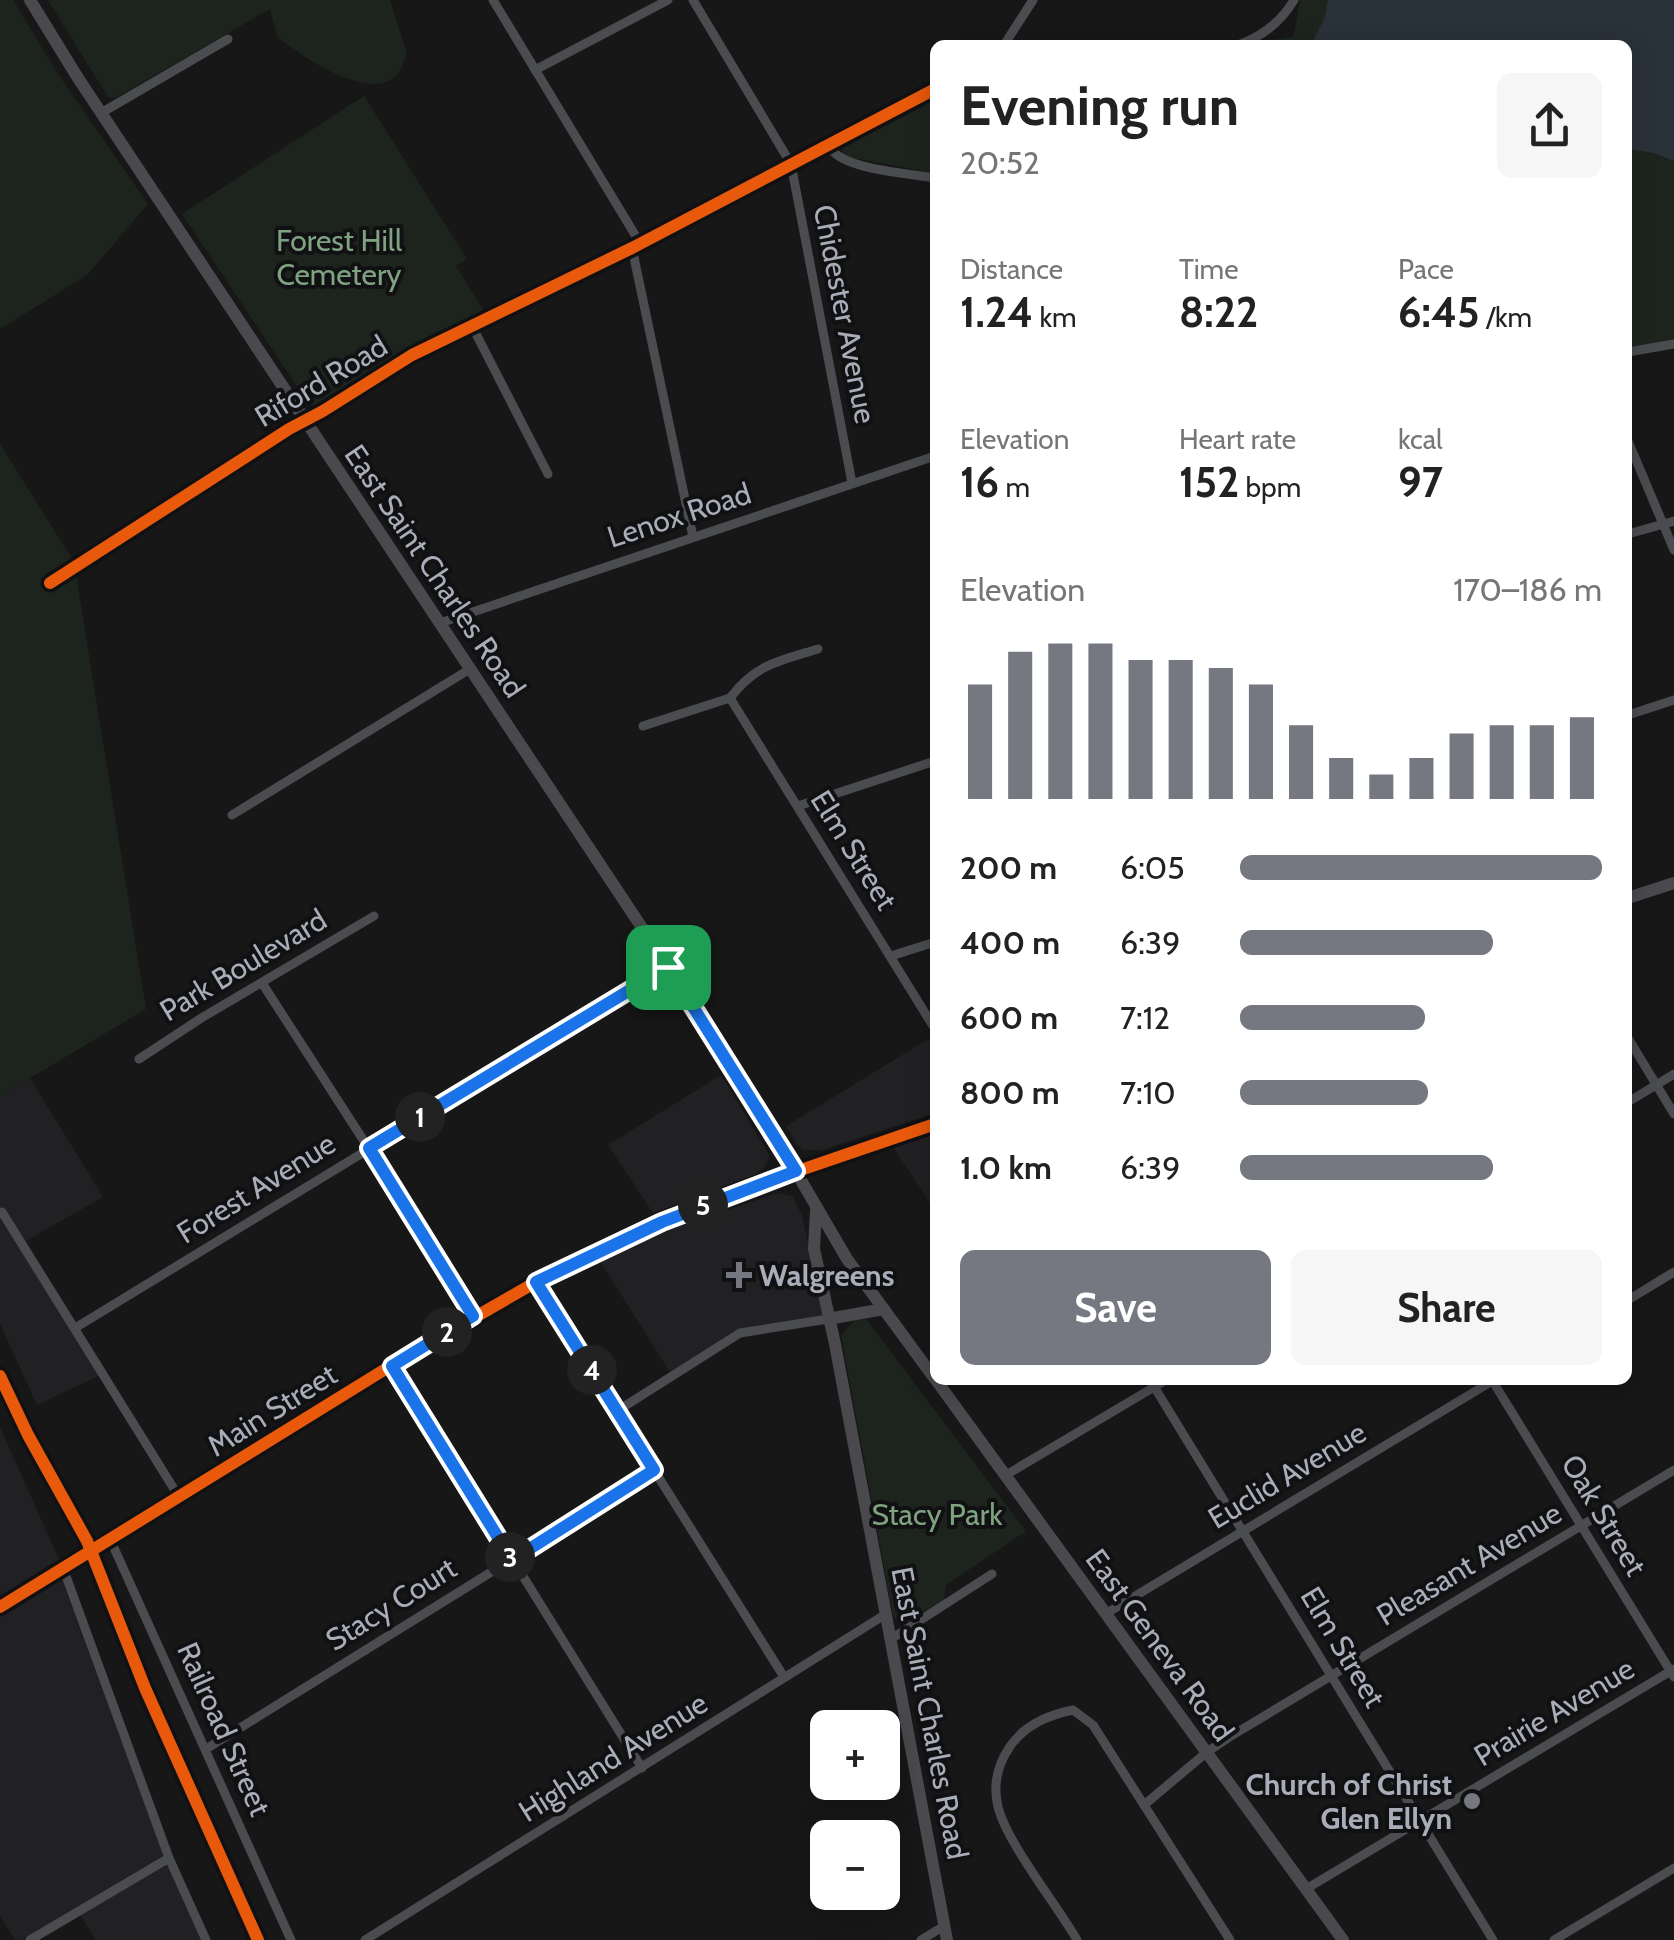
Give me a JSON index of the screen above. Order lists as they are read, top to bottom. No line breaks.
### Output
{"streets":{"main road":["East Saint Charles Road","Main Street","East Geneva Road"],"street":["Chidester Avenue","Riford Road","Lenox Road","Elm Street","Park Boulevard","Forest Avenue","Euclid Avenue","Oak Street","Pleasant Avenue","Stacy Court","Prairie Avenue","Railroad Street","Highland Avenue"]},"crossings":[["Chidester Avenue","Riford Road"],["Chidester Avenue","Lenox Road"],["Riford Road","East Saint Charles Road"],["Lenox Road","East Saint Charles Road"],["East Saint Charles Road","Forest Avenue"],["East Saint Charles Road","Main Street"],["East Saint Charles Road","East Geneva Road"],["East Saint Charles Road","Highland Avenue"],["Elm Street","Euclid Avenue"],["Elm Street","Pleasant Avenue"],["Elm Street","Prairie Avenue"],["Main Street","East Geneva Road"],["Main Street","Railroad Street"],["Euclid Avenue","East Geneva Road"],["Oak Street","Pleasant Avenue"],["Oak Street","Prairie Avenue"],["Pleasant Avenue","East Geneva Road"],["Stacy Court","Railroad Street"],["East Geneva Road","Prairie Avenue"]],"parks":["Forest Hill Cemetery","Stacy Park"],"places":{"health":["Walgreens"],"other":["Church of Christ Glen Ellyn"]},"page":{"heading":["Evening run","20:52"],"stats":[["Distance","1.24 km"],["Time","8:22"],["Pace","6:45 /km"],["Elevation","16 m"],["Heart rate","152 bpm"],["kcal","97"]],"chart":["Elevation","170–186 m"],"list":[{"name":"200 m","note":"6:05"},{"name":"400 m","note":"6:39"},{"name":"600 m","note":"7:12"},{"name":"800 m","note":"7:10"},{"name":"1.0 km","note":"6:39"}],"pins":["1","5","2","4","3"],"buttons":["Save","Share"],"map_buttons":["+","−"]}}
